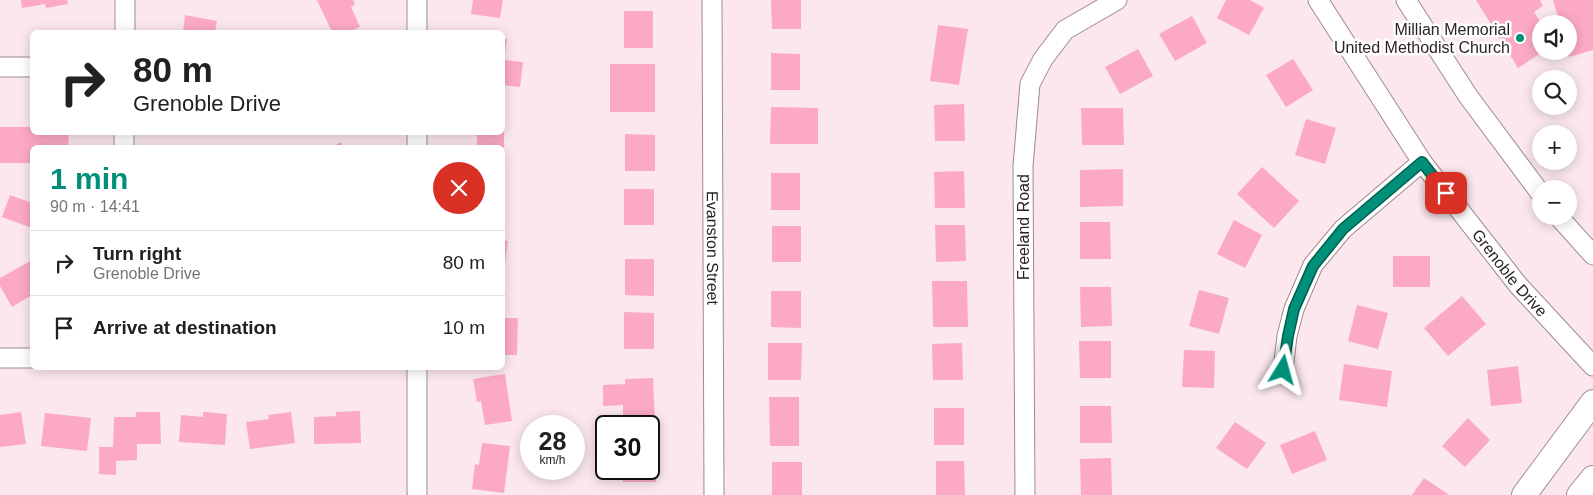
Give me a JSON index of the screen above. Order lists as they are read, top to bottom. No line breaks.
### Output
{"streets":{"street":["Freeland Road","Evanston Street","Grenoble Drive"]},"places":["Millian Memorial United Methodist Church"],"page":{"map_buttons":["+","−"],"turn":["80 m","Grenoble Drive"],"heading":["1 min","90 m · 14:41"],"list":[{"name":"Turn right","note":"Grenoble Drive","value":"80 m"},{"name":"Arrive at destination","value":"10 m"}],"speed":"28 km/h","limit":"30"}}
